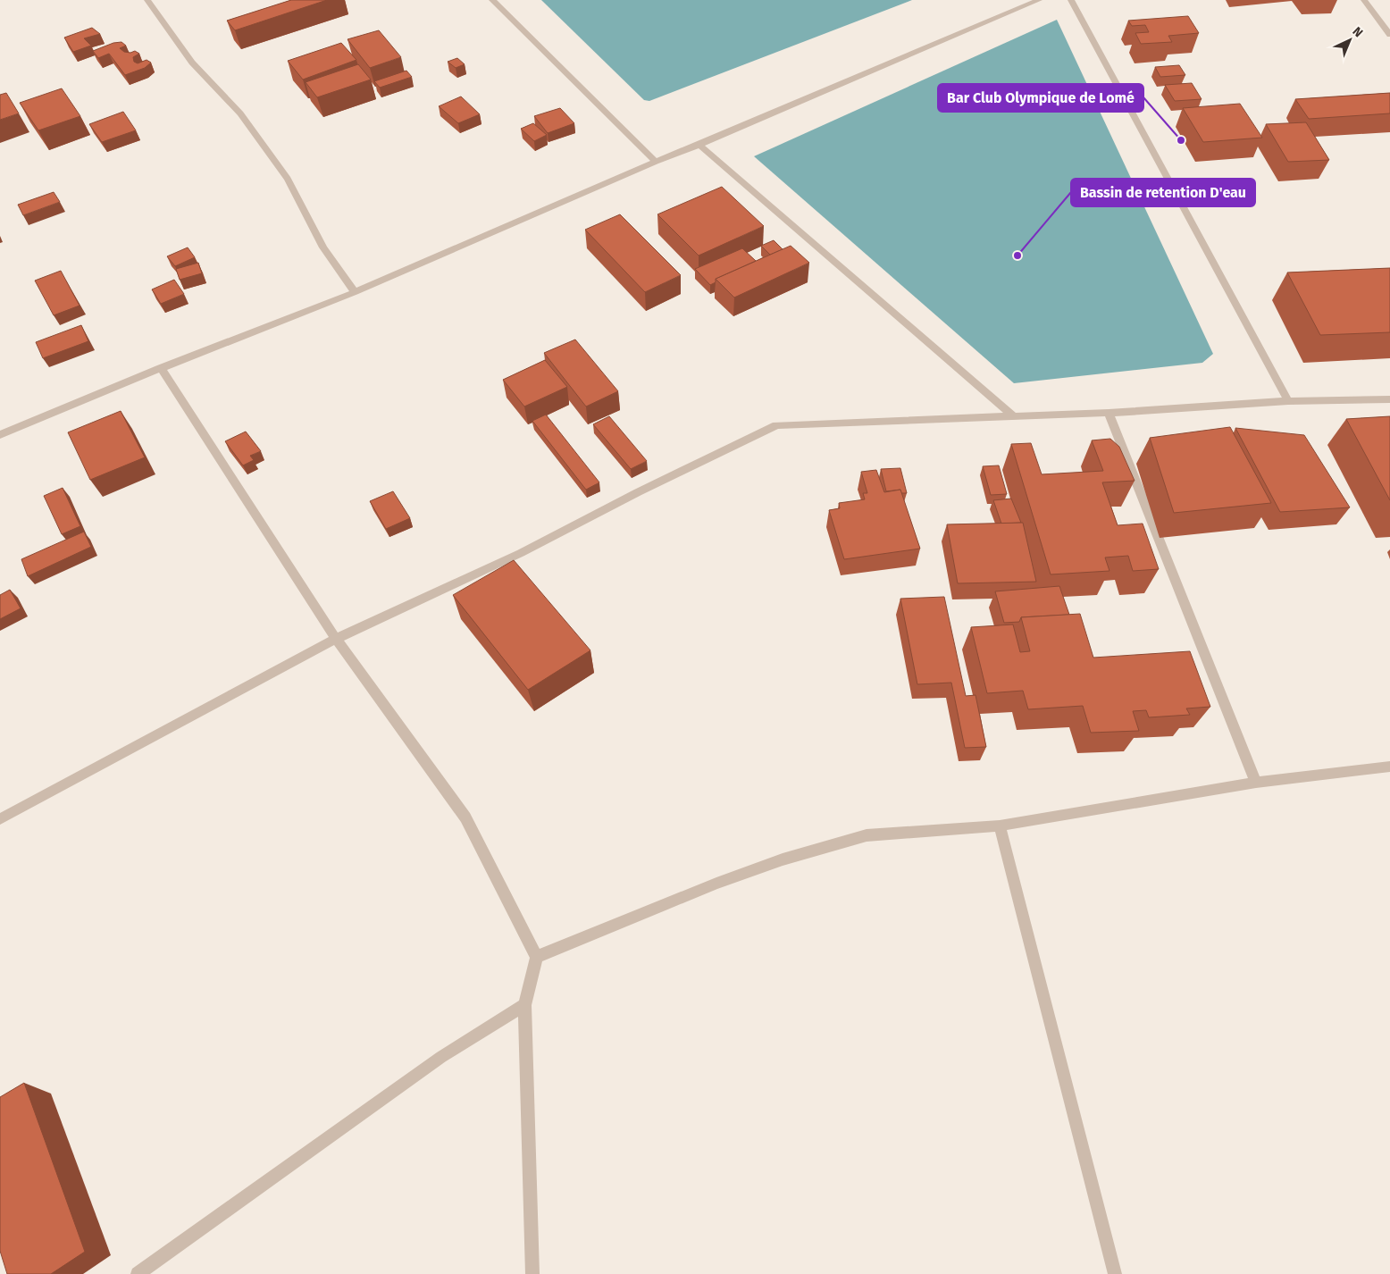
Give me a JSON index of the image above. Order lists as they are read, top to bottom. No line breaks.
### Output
{"places":["Bar Club Olympique de Lomé","Bassin de retention D'eau"],"north":"top right"}
